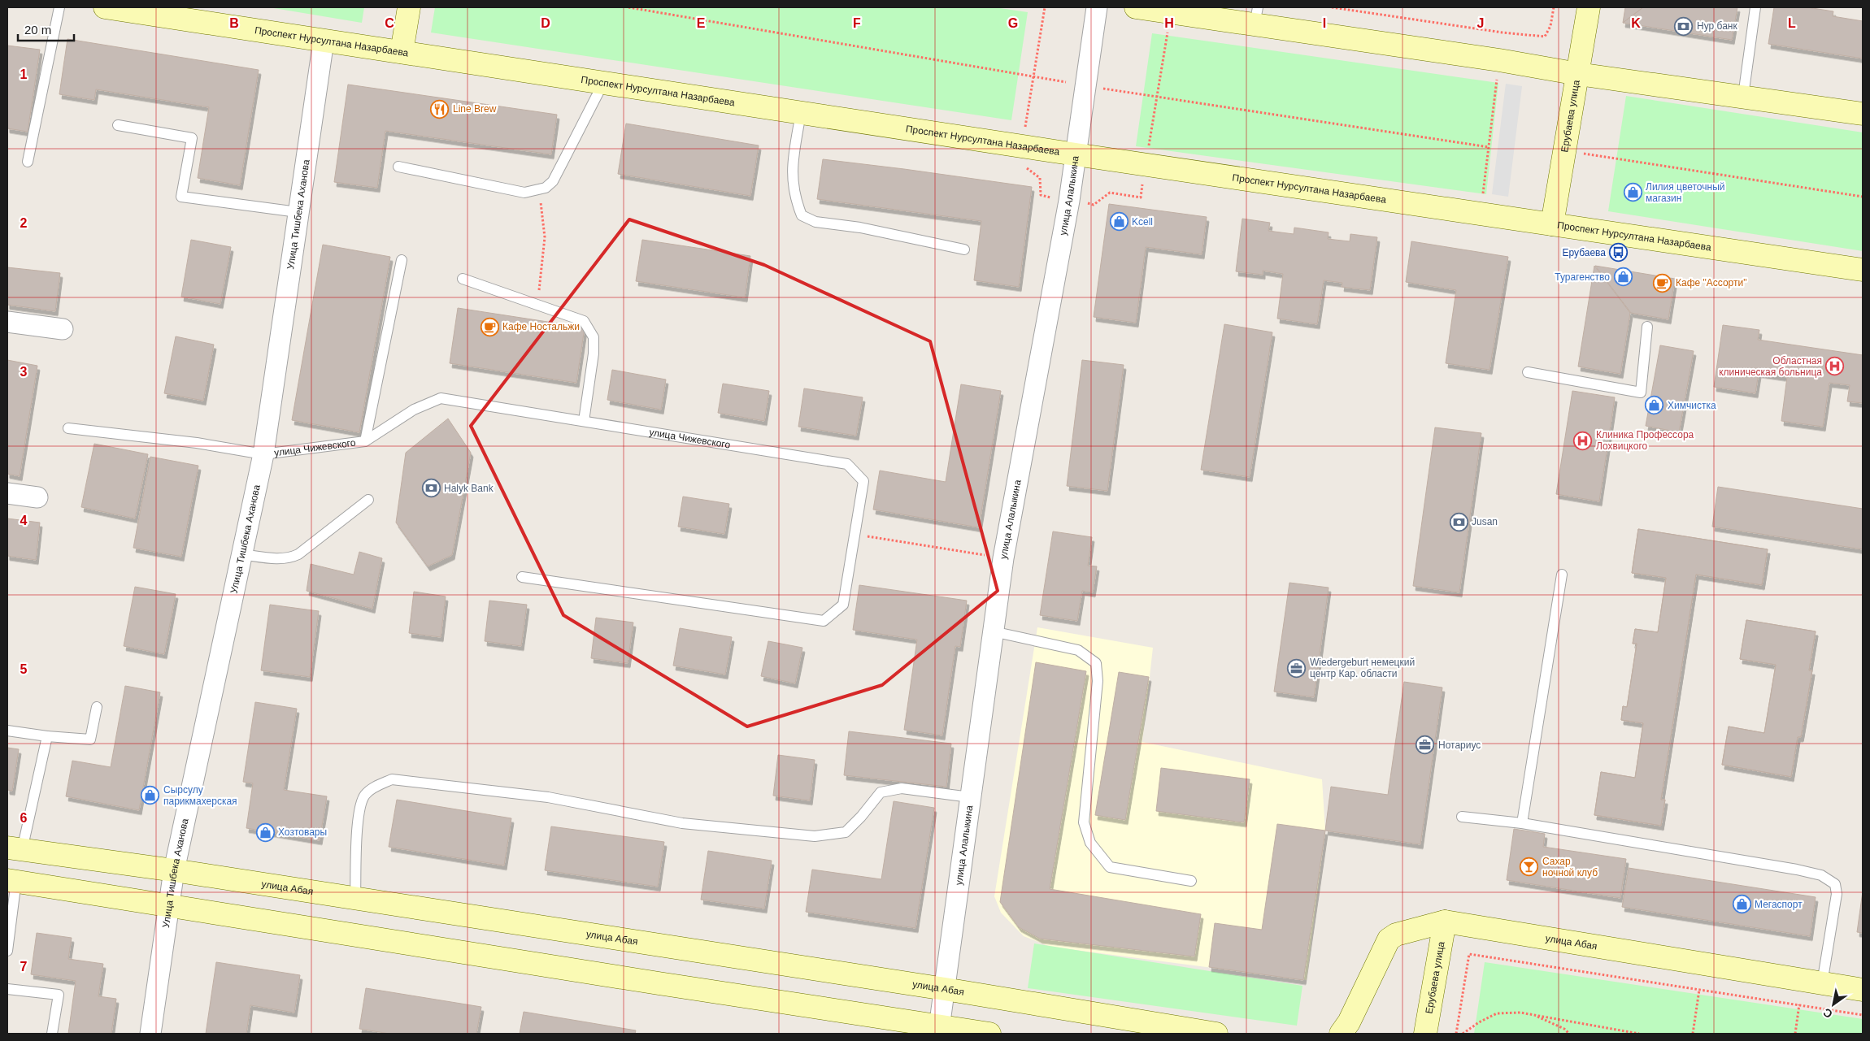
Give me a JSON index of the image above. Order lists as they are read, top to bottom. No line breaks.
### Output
{"streets":{"main road":["Проспект Нурсултана Назарбаева","Ерубаева улица","улица Абая"],"street":["улица Алалыкина","Улица Тишбека Аханова"],"lane":["улица Чижевского"]},"crossings":[["Проспект Нурсултана Назарбаева","Ерубаева улица"],["Проспект Нурсултана Назарбаева","улица Алалыкина"],["Проспект Нурсултана Назарбаева","Улица Тишбека Аханова"],["Ерубаева улица","улица Абая"],["улица Алалыкина","улица Абая"],["Улица Тишбека Аханова","улица Чижевского"],["Улица Тишбека Аханова","улица Абая"]],"places":{"bank":["Нур банк","Halyk Bank","Jusan"],"restaurant":["Line Brew"],"shop":["Лилия цветочный магазин","Kcell","Турагенство","Химчистка","Сырсулу парикмахерская","Хозтовары","Мегаспорт"],"bus stop":["Ерубаева"],"cafe":["Кафе \"Ассорти\"","Кафе Ностальжи"],"hospital":["Областная клиническая больница","Клиника Профессора Лохвицкого"],"office":["Wiedergeburt немецкий центр Кар. области","Нотариус"],"bar":["Сахар ночной клуб"]},"scale_bar":"20 m","north":"bottom left","grid":{"columns":["B","C","D","E","F","G","H","I","J","K","L"],"rows":["1","2","3","4","5","6","7"]}}
